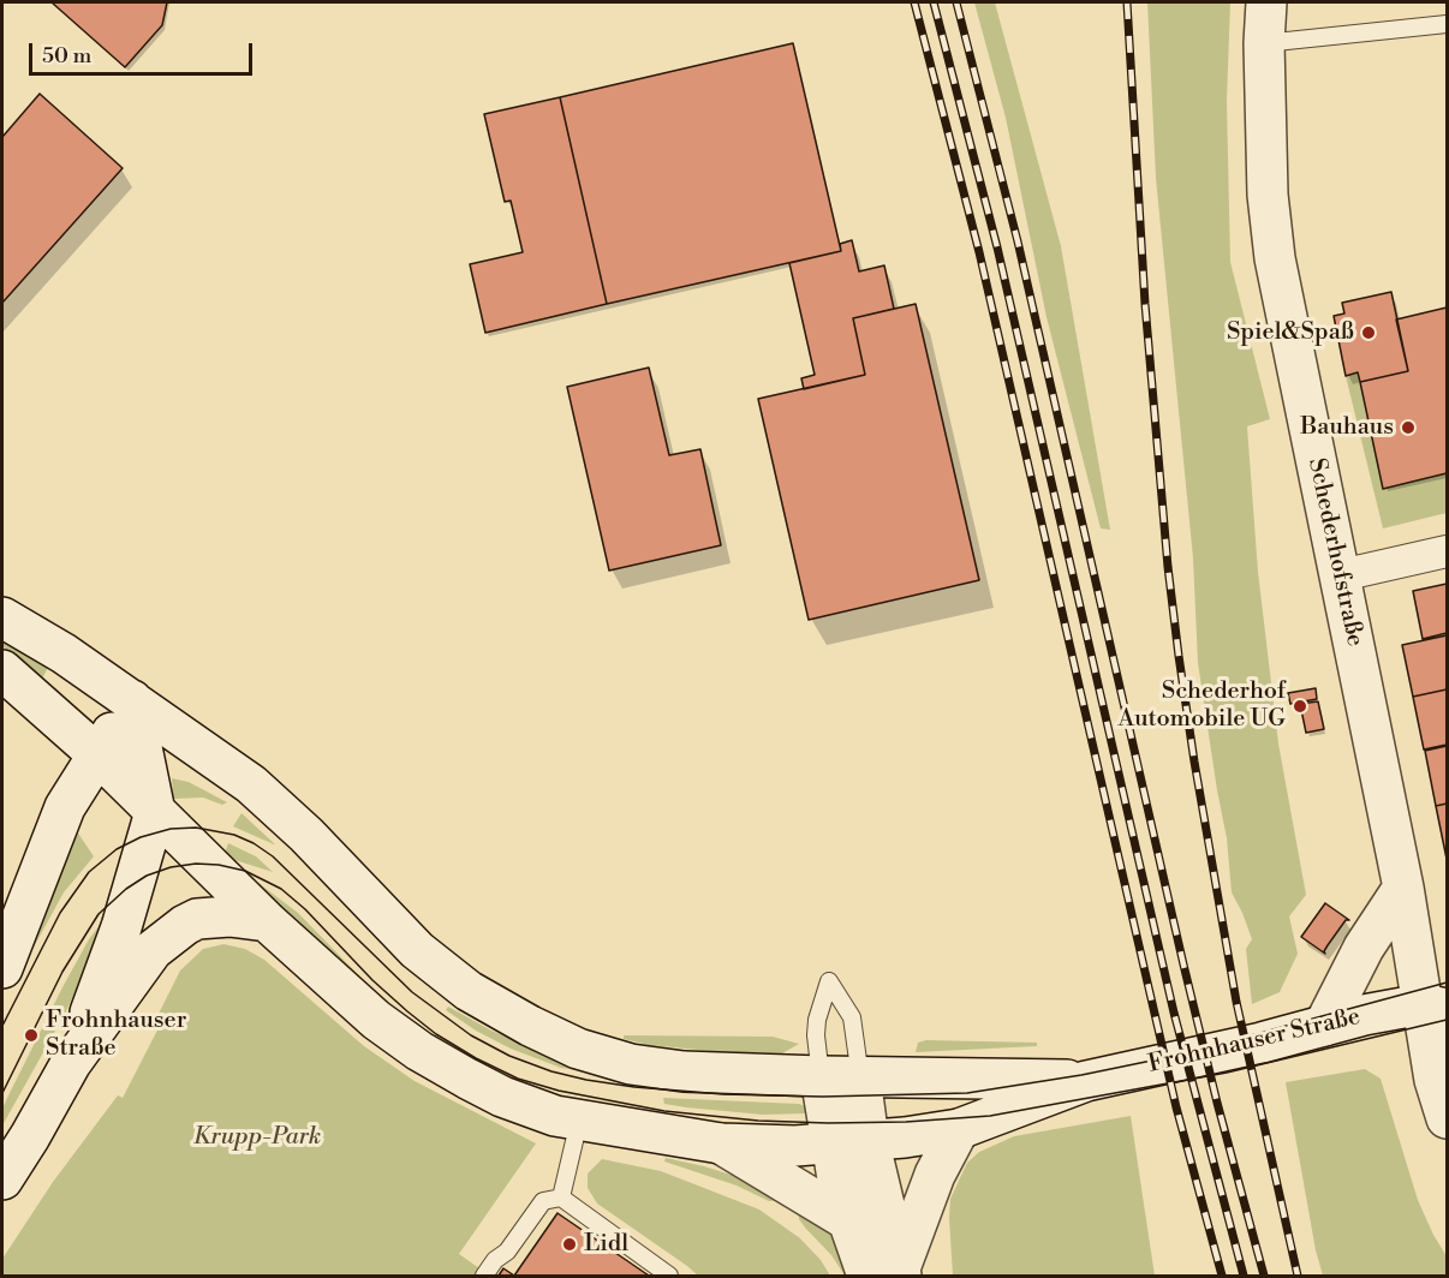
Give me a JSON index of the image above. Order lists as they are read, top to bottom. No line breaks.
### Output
{"streets":{"main road":["Schederhofstraße","Frohnhauser Straße"]},"crossings":[["Schederhofstraße","Frohnhauser Straße"]],"parks":["Krupp-Park"],"places":["Spiel&Spaß","Bauhaus","Schederhof Automobile UG","Frohnhauser Straße","Lidl"],"scale_bar":"50 m"}
